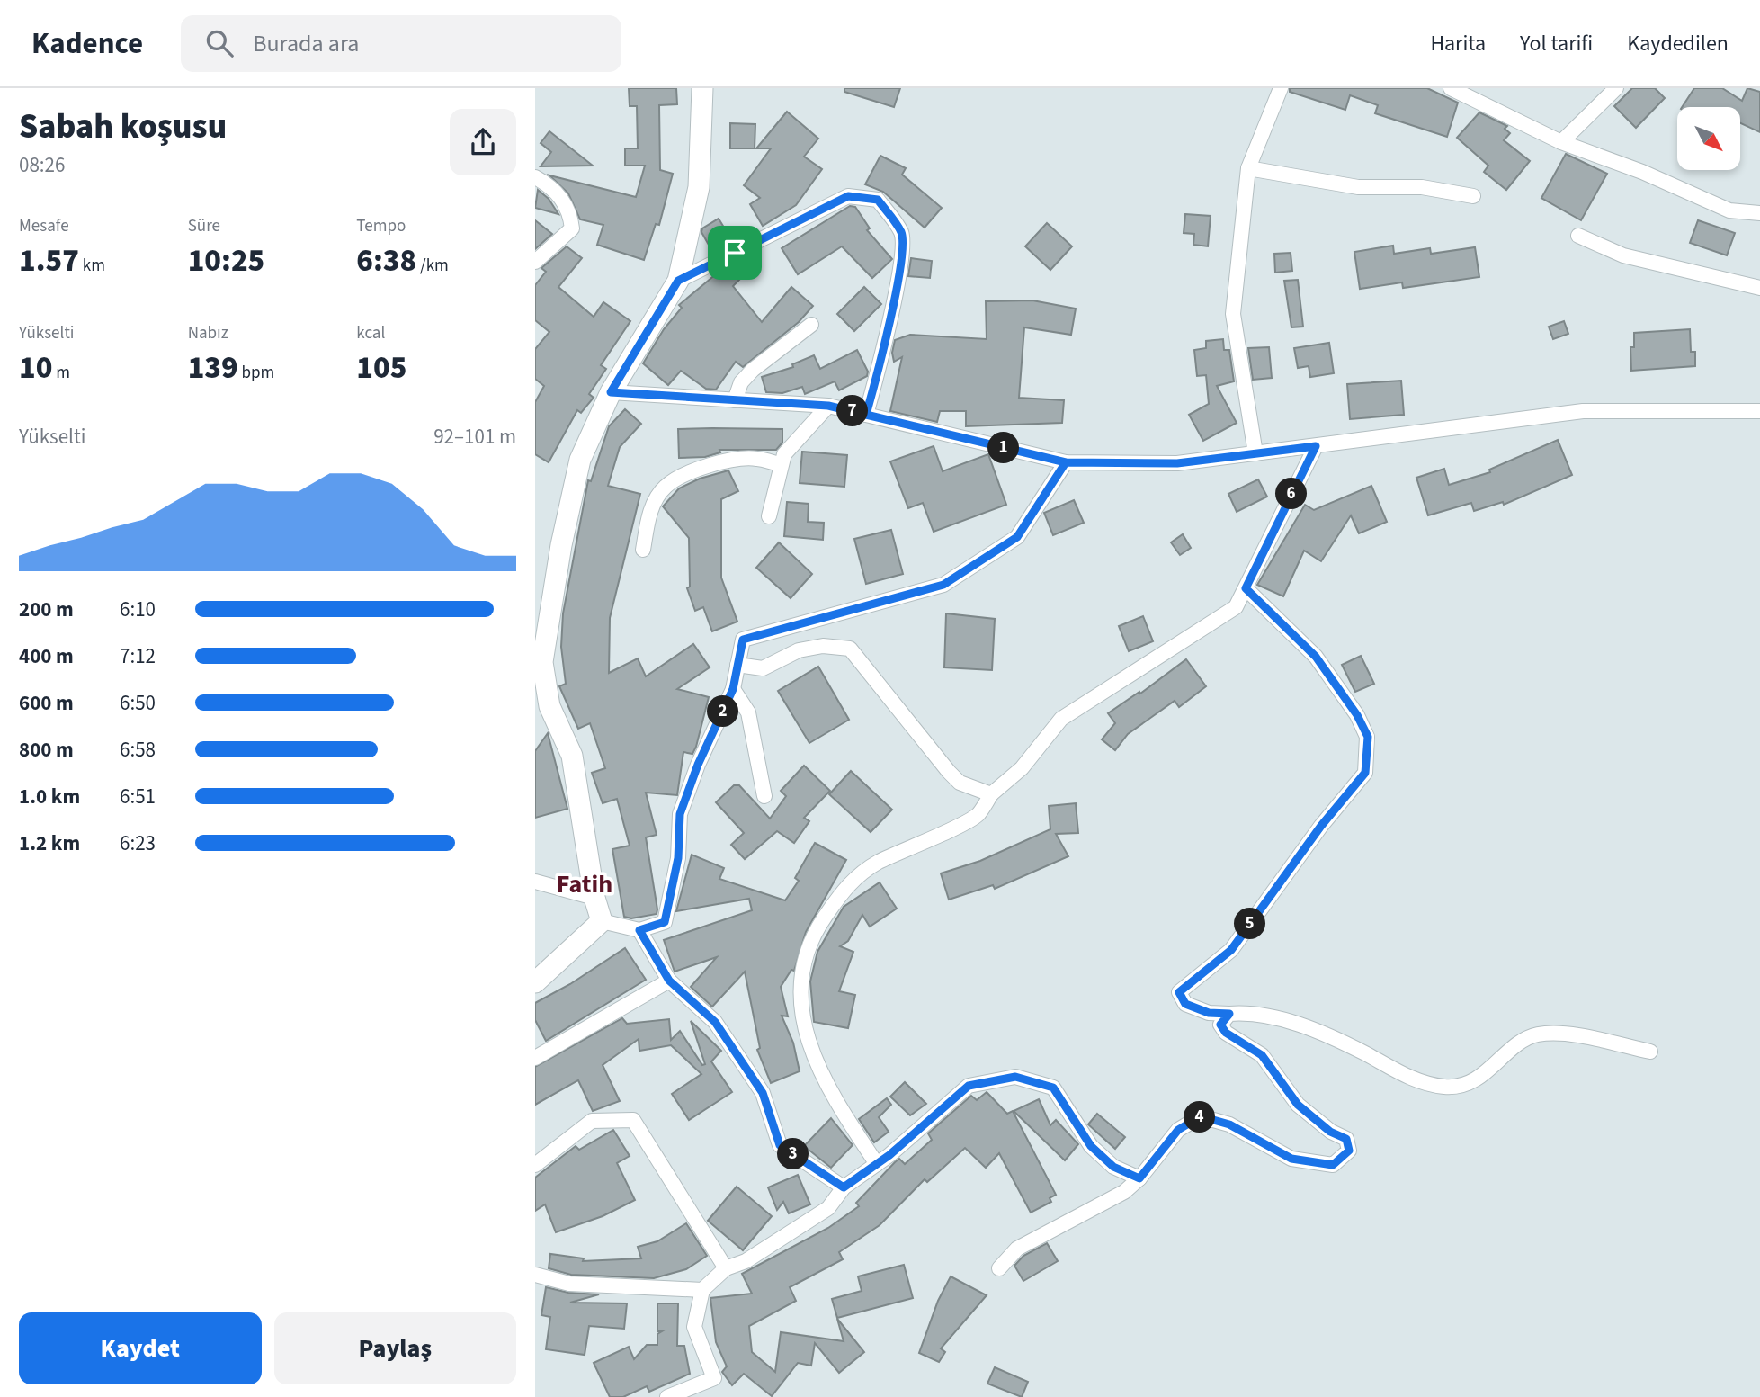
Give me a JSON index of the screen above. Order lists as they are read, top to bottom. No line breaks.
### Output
{"districts":["Fatih"],"north":"bottom right","page":{"header":"Kadence","search":"Burada ara","nav":["Harita","Yol tarifi","Kaydedilen"],"heading":["Sabah koşusu","08:26"],"stats":[["Mesafe","1.57 km"],["Süre","10:25"],["Tempo","6:38 /km"],["Yükselti","10 m"],["Nabız","139 bpm"],["kcal","105"]],"pins":["7","1","6","2","5","4","3"],"chart":["Yükselti","92–101 m"],"list":[{"name":"200 m","note":"6:10"},{"name":"400 m","note":"7:12"},{"name":"600 m","note":"6:50"},{"name":"800 m","note":"6:58"},{"name":"1.0 km","note":"6:51"},{"name":"1.2 km","note":"6:23"}],"buttons":["Kaydet","Paylaş"]}}
